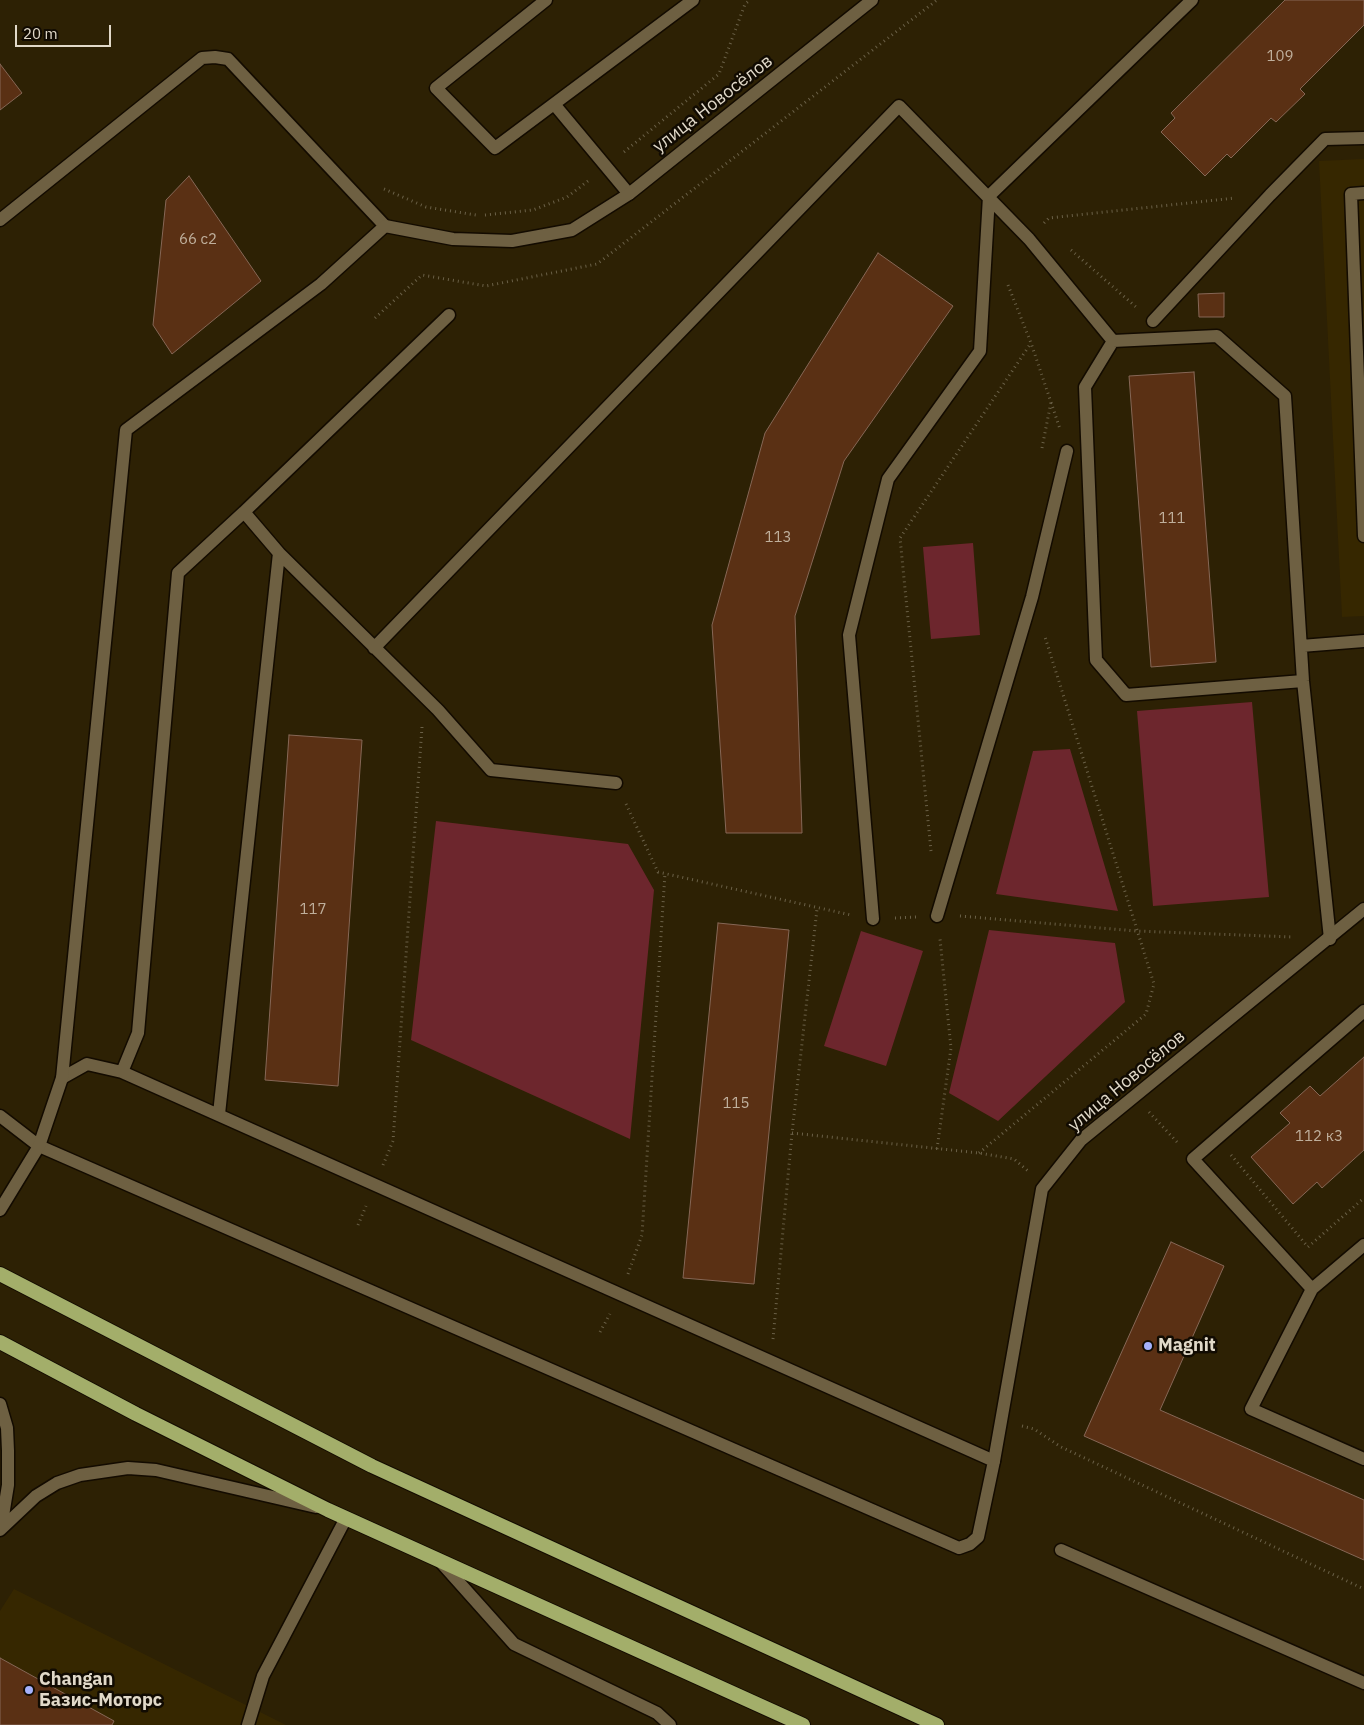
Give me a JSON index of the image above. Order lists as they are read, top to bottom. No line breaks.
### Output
{"streets":{"street":["улица Новосёлов"]},"places":["Magnit","Changan Базис-Моторс"],"house_numbers":["109","66 с2","111","113","117","115","112 к3"],"scale_bar":"20 m"}
